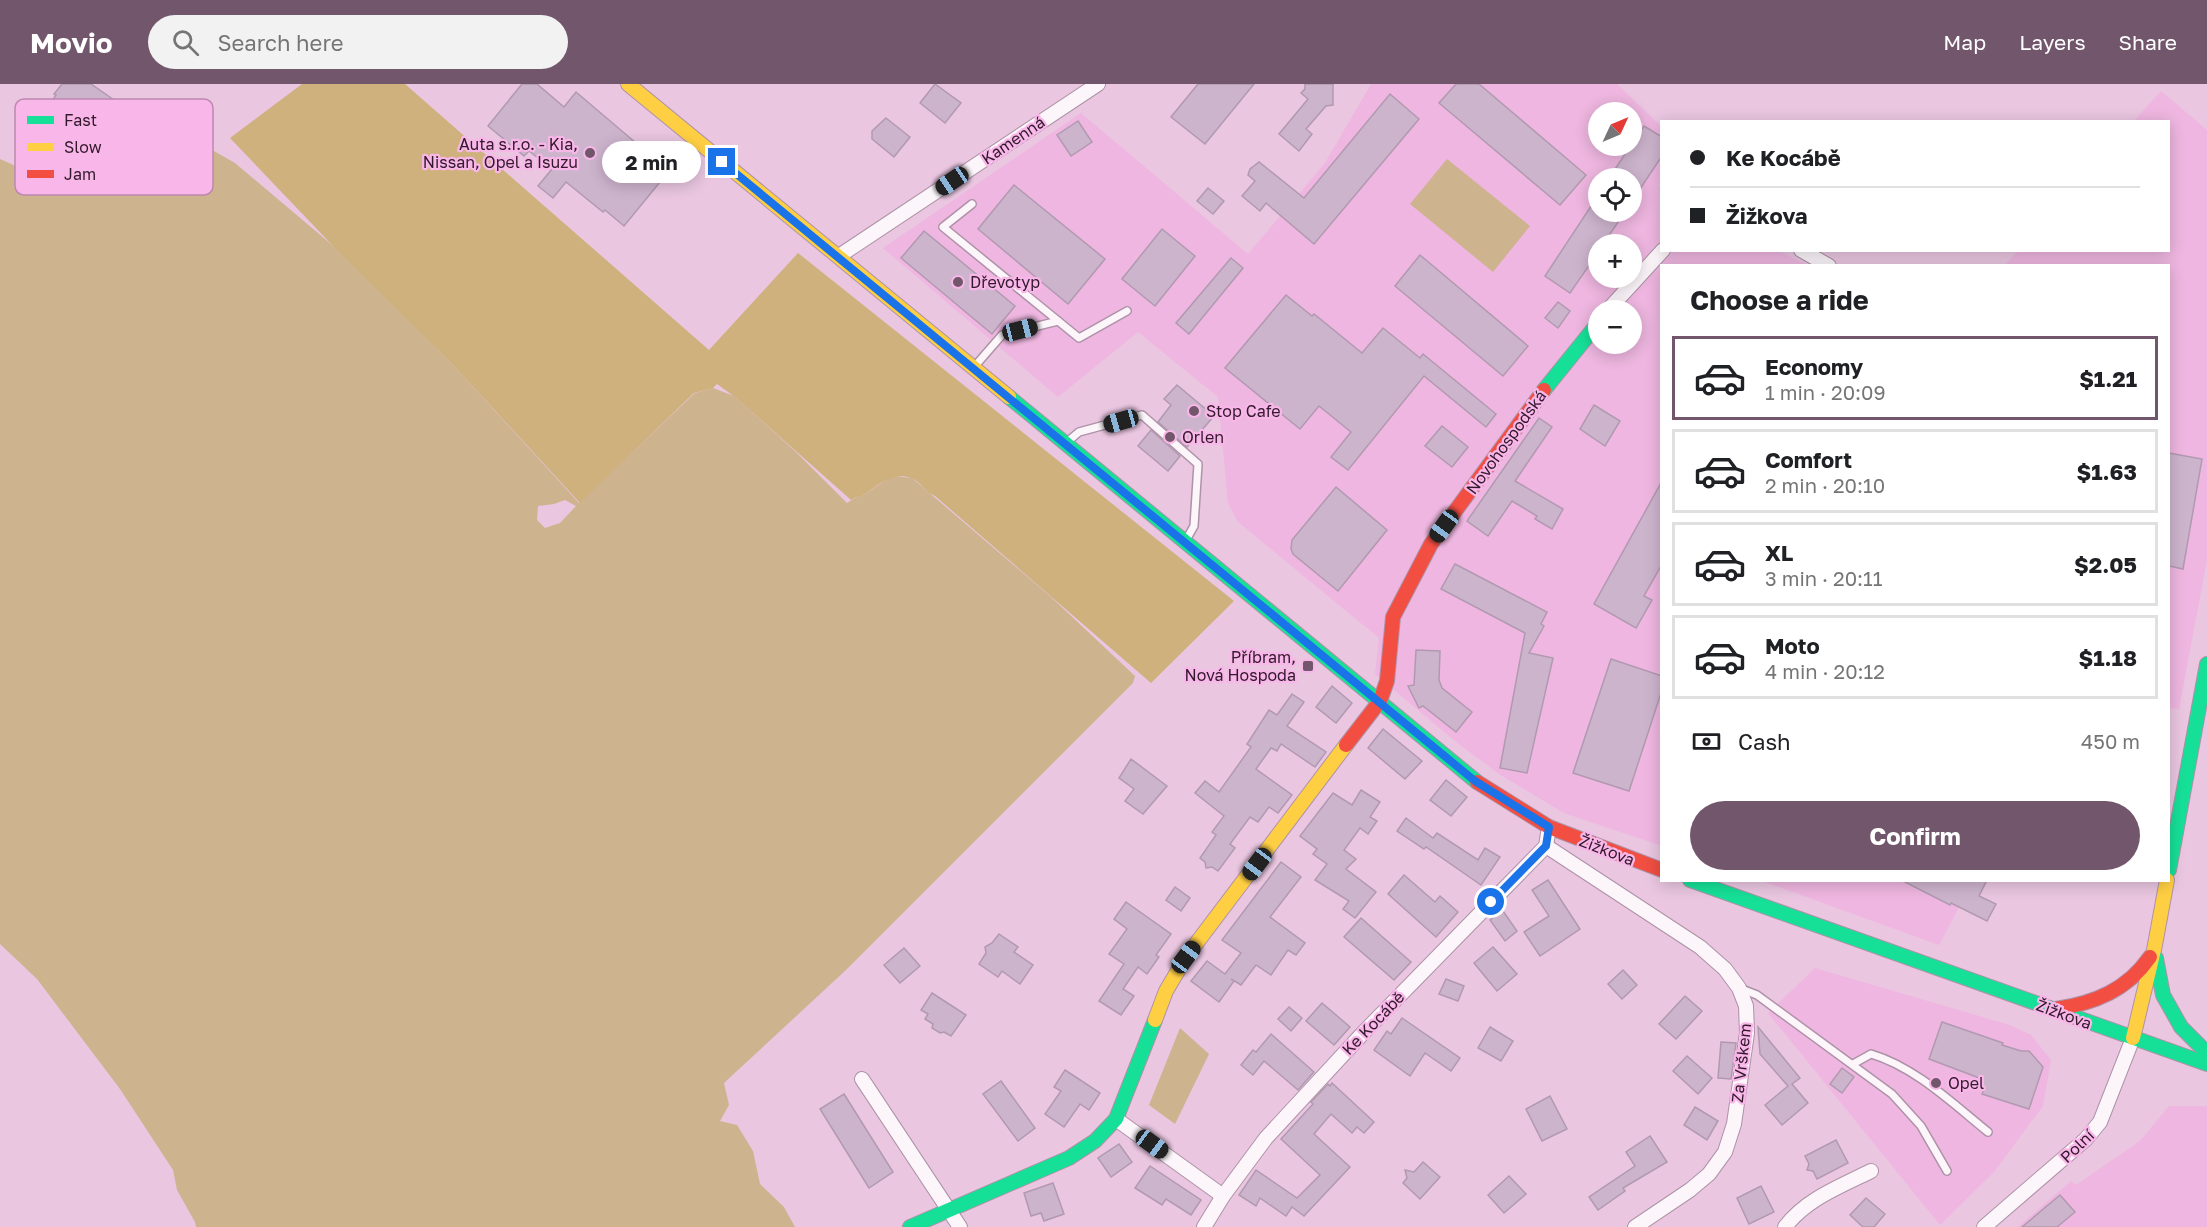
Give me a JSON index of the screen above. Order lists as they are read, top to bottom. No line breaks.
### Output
{"streets":{"street":["Kamenná","Novohospodská","Žižkova","Ke Kocábě","Za Vrškem","Polní"]},"crossings":[["Kamenná","Žižkova"],["Novohospodská","Žižkova"],["Žižkova","Polní"],["Ke Kocábě","Za Vrškem"]],"places":{"other":["Auta s.r.o. - Kia, Nissan, Opel a Isuzu","Dřevotyp","Stop Cafe","Orlen","Opel"],"transit":["Příbram, Nová Hospoda"]},"legend":["Fast","Slow","Jam"],"north":"top right","page":{"header":"Movio","search":"Search here","nav":["Map","Layers","Share"],"map_buttons":["+","−"],"banner":["Ke Kocábě","Žižkova"],"bubble":"2 min","heading":"Choose a ride","list":[{"name":"Economy","note":"1 min · 20:09","value":"$1.21"},{"name":"Comfort","note":"2 min · 20:10","value":"$1.63"},{"name":"XL","note":"3 min · 20:11","value":"$2.05"},{"name":"Moto","note":"4 min · 20:12","value":"$1.18"}],"pay":["Cash","450 m"],"buttons":"Confirm"}}
